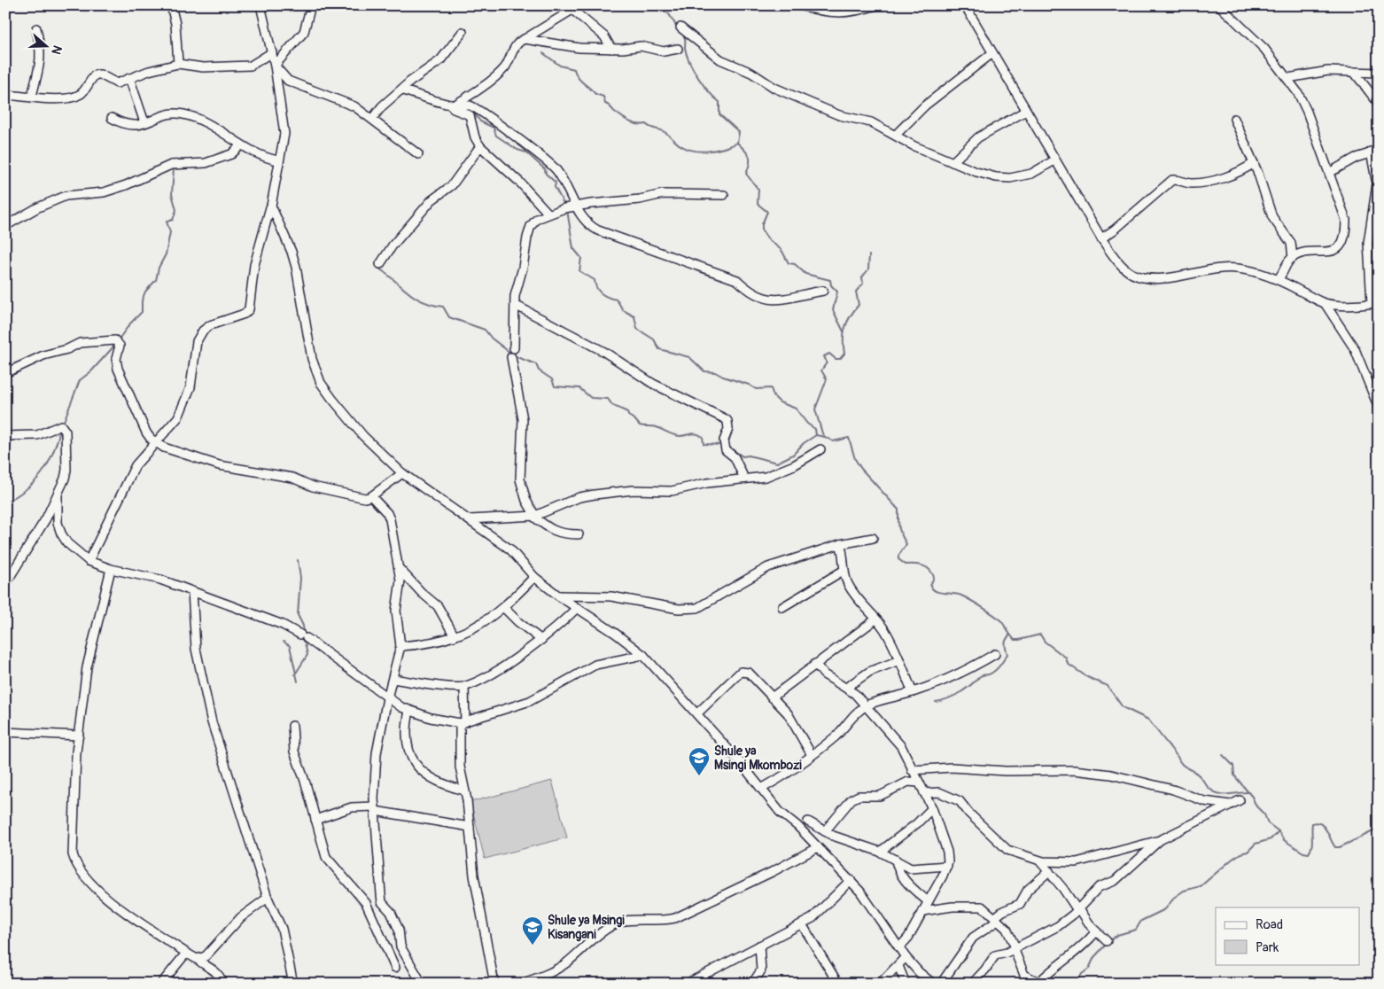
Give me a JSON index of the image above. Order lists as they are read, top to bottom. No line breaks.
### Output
{"places":{"school or university":["Shule ya Msingi Mkombozi","Shule ya Msingi Kisangani"]},"legend":["Road","Park"],"north":"right"}
